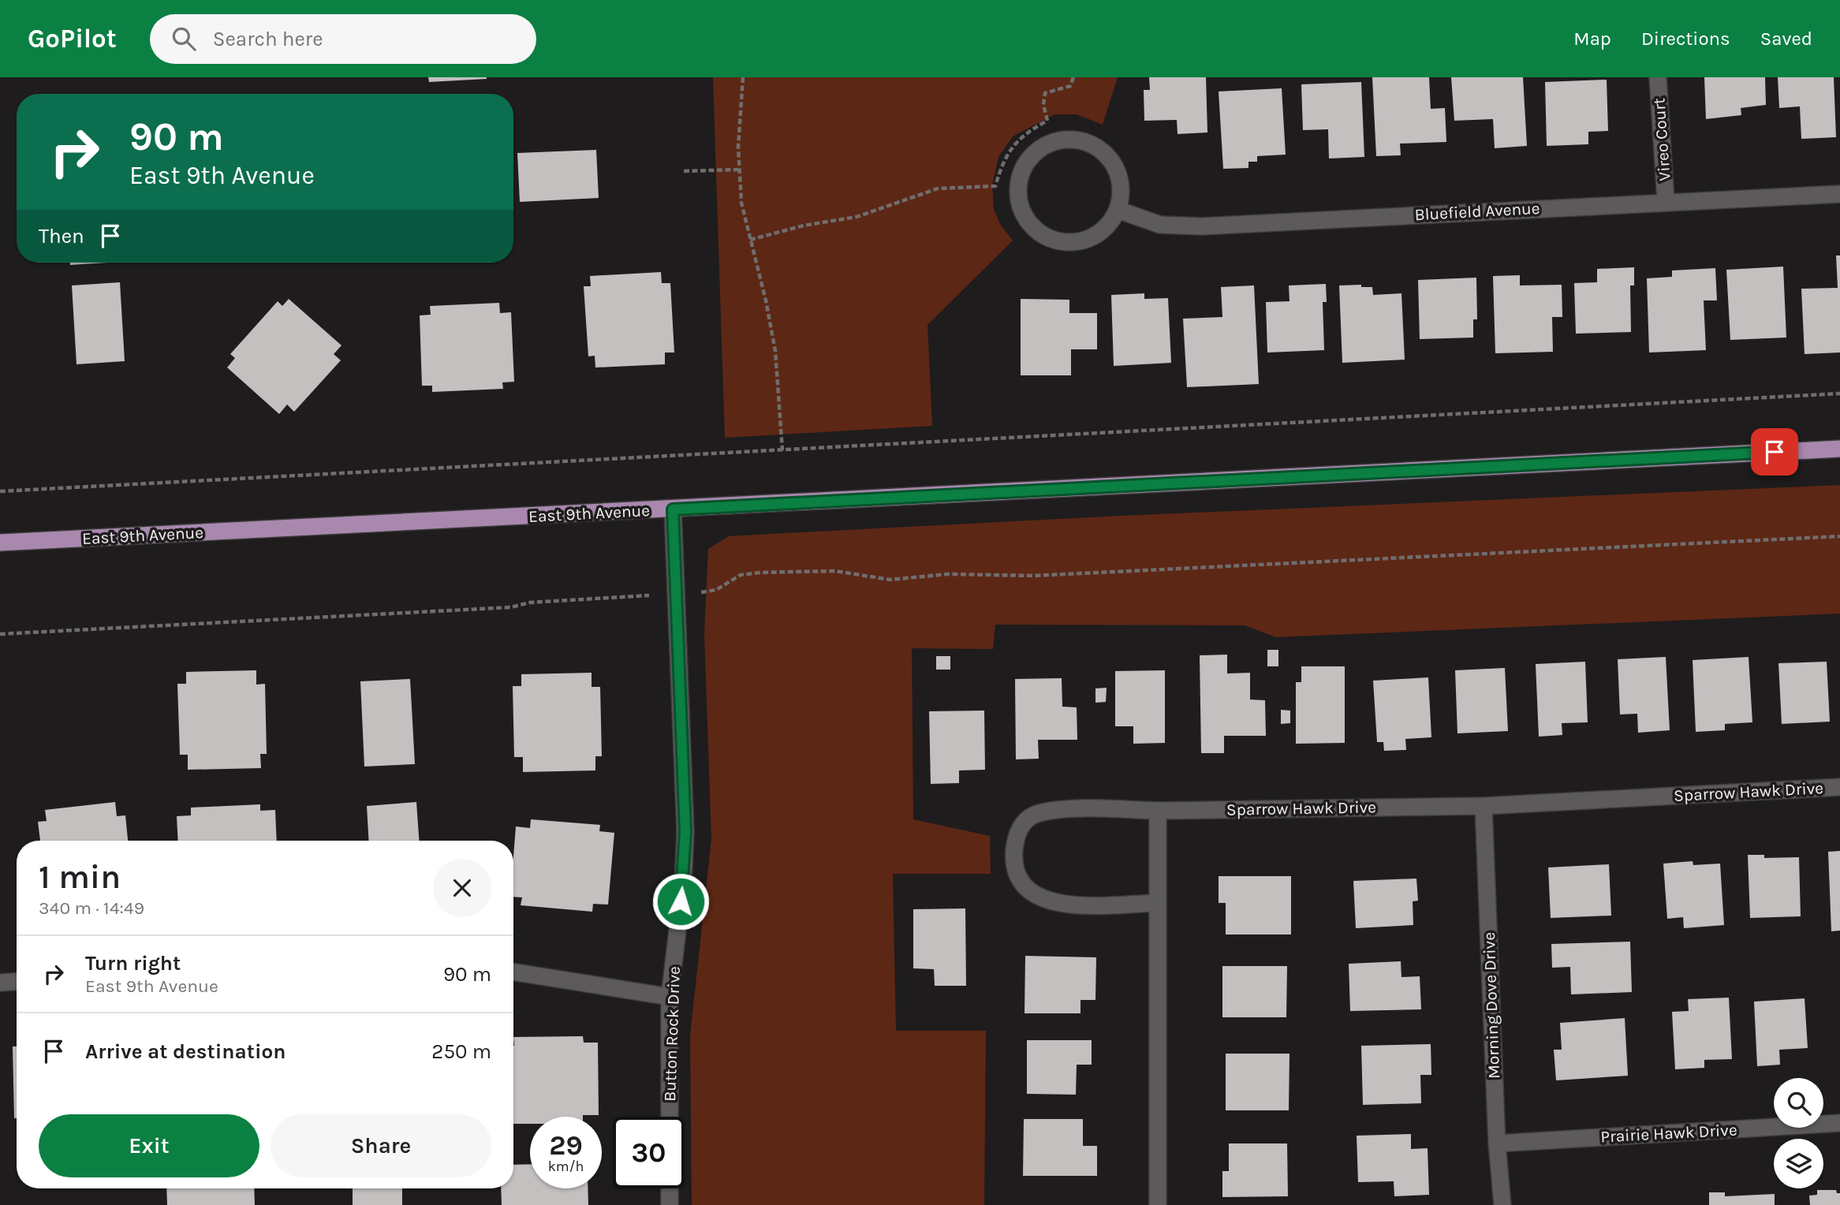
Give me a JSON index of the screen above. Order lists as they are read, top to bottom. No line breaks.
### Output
{"streets":{"main road":["East 9th Avenue"],"street":["Vireo Court","Bluefield Avenue","Sparrow Hawk Drive","Morning Dove Drive","Button Rock Drive","Prairie Hawk Drive"]},"crossings":[["Vireo Court","Bluefield Avenue"],["East 9th Avenue","Button Rock Drive"],["Sparrow Hawk Drive","Morning Dove Drive"],["Morning Dove Drive","Prairie Hawk Drive"]],"page":{"header":"GoPilot","search":"Search here","nav":["Map","Directions","Saved"],"turn":["90 m","East 9th Avenue"],"then":"Then","heading":["1 min","340 m · 14:49"],"list":[{"name":"Turn right","note":"East 9th Avenue","value":"90 m"},{"name":"Arrive at destination","value":"250 m"}],"buttons":["Exit","Share"],"speed":"29 km/h","limit":"30"}}
